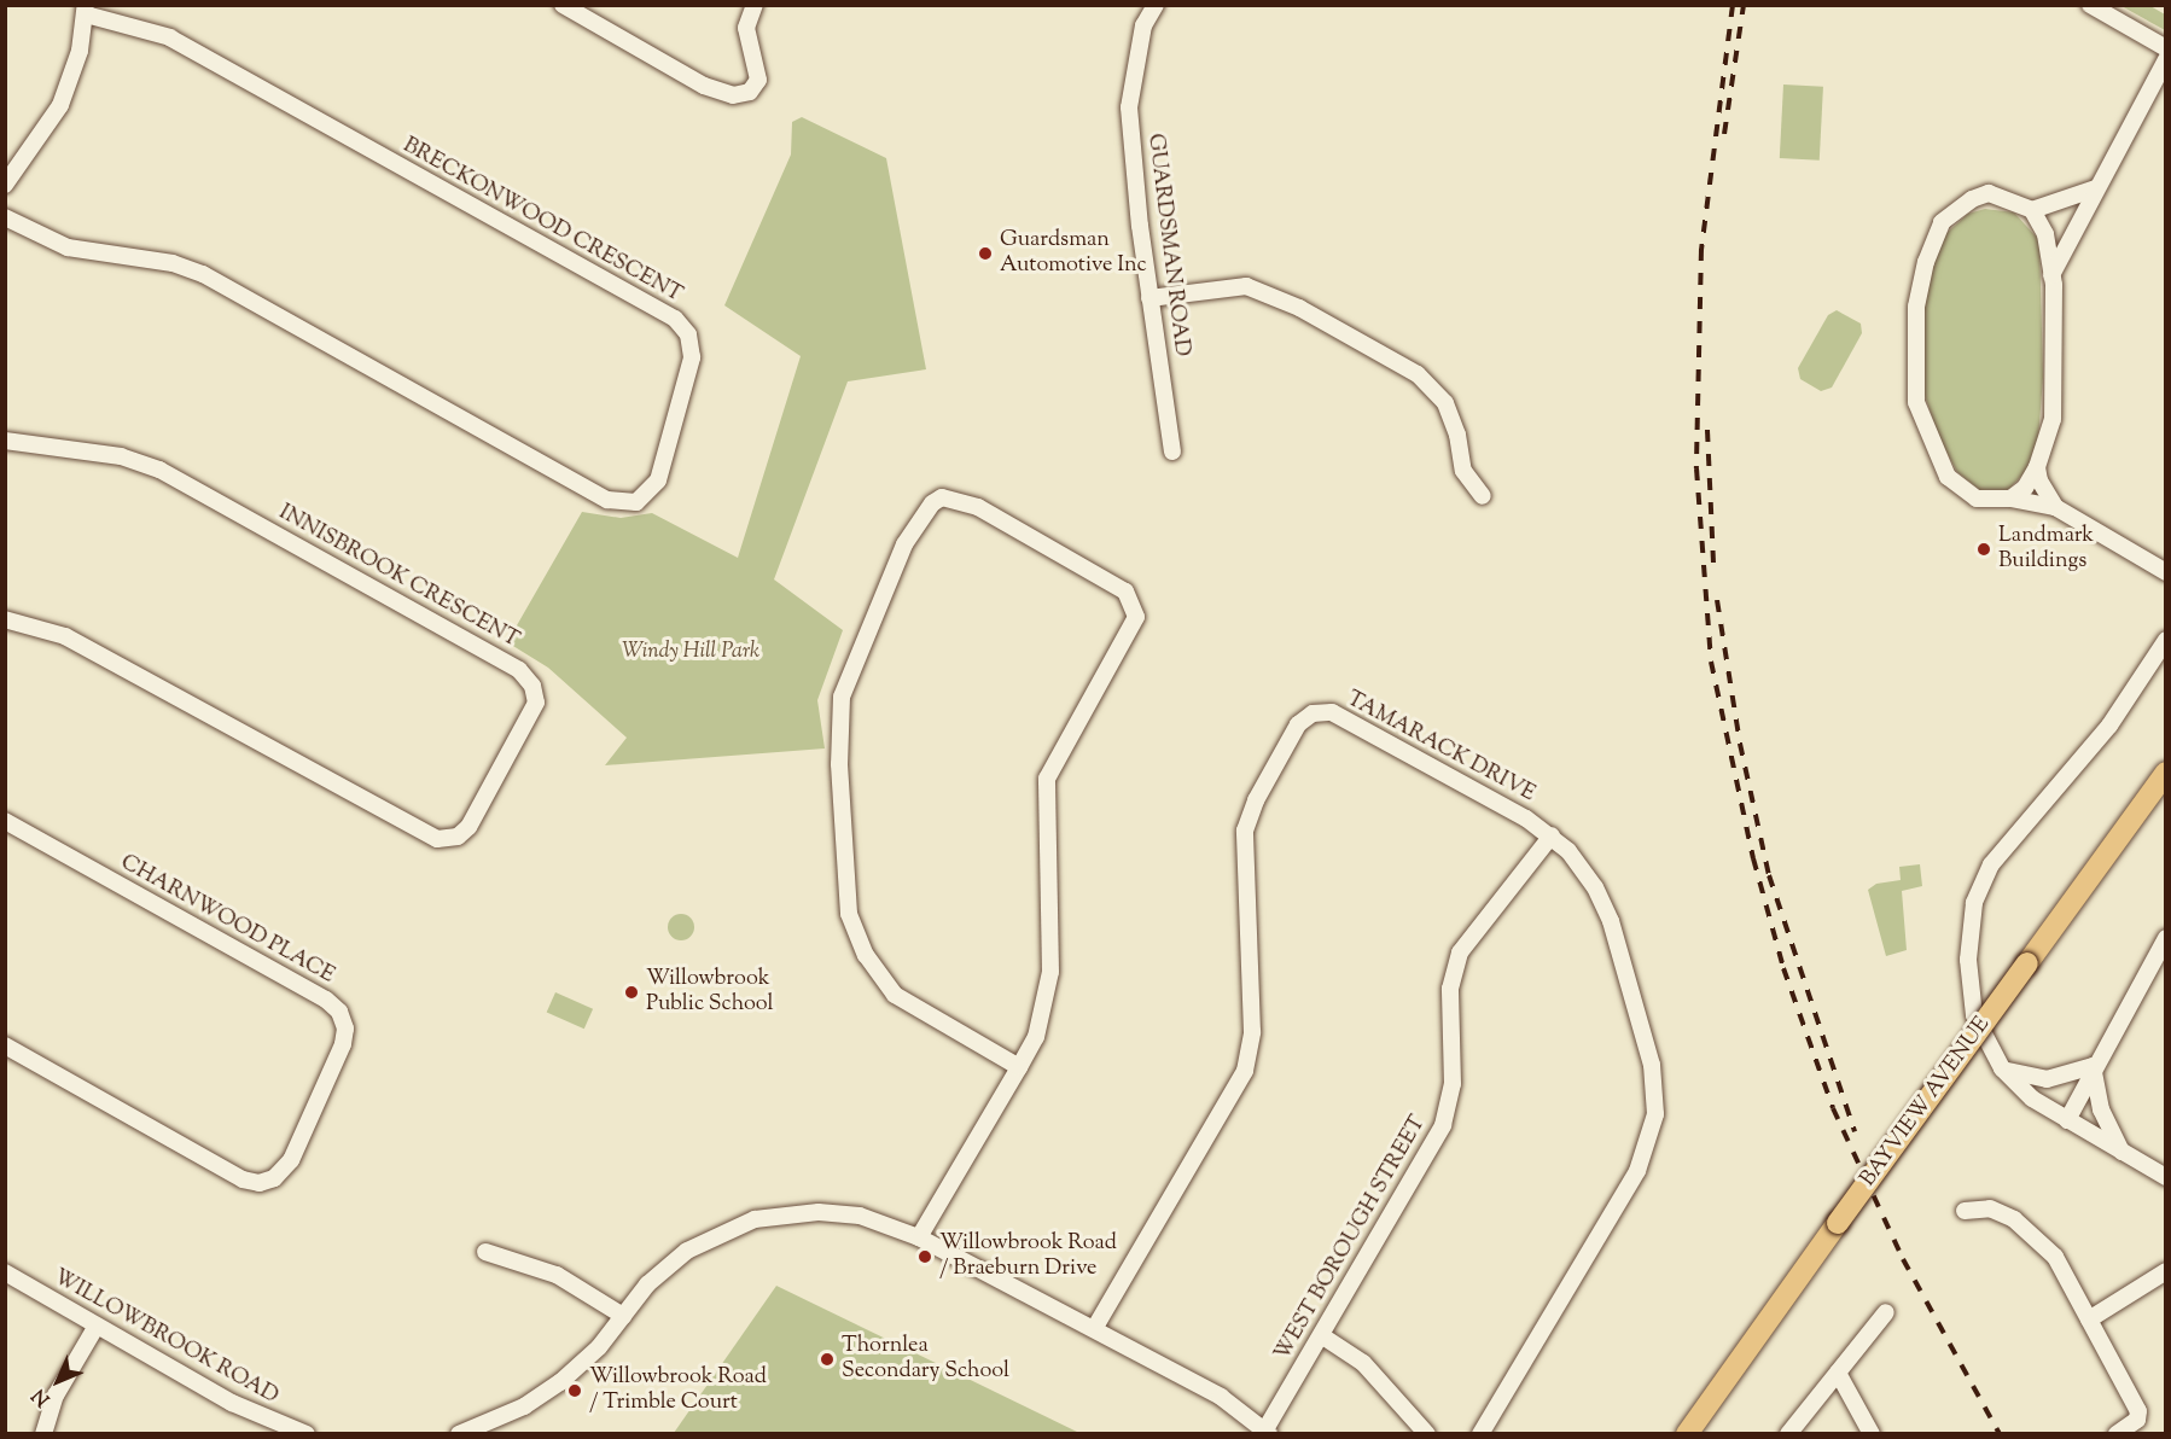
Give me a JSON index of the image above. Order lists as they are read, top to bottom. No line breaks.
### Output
{"streets":{"main road":["BAYVIEW AVENUE"],"street":["BRECKONWOOD CRESCENT","GUARDSMAN ROAD","INNISBROOK CRESCENT","TAMARACK DRIVE","CHARNWOOD PLACE","WEST BOROUGH STREET","WILLOWBROOK ROAD"]},"crossings":[["TAMARACK DRIVE","WEST BOROUGH STREET"]],"parks":["Windy Hill Park"],"places":["Guardsman Automotive Inc","Landmark Buildings","Willowbrook Public School","Willowbrook Road / Braeburn Drive","Thornlea Secondary School","Willowbrook Road / Trimble Court"],"north":"bottom left"}
